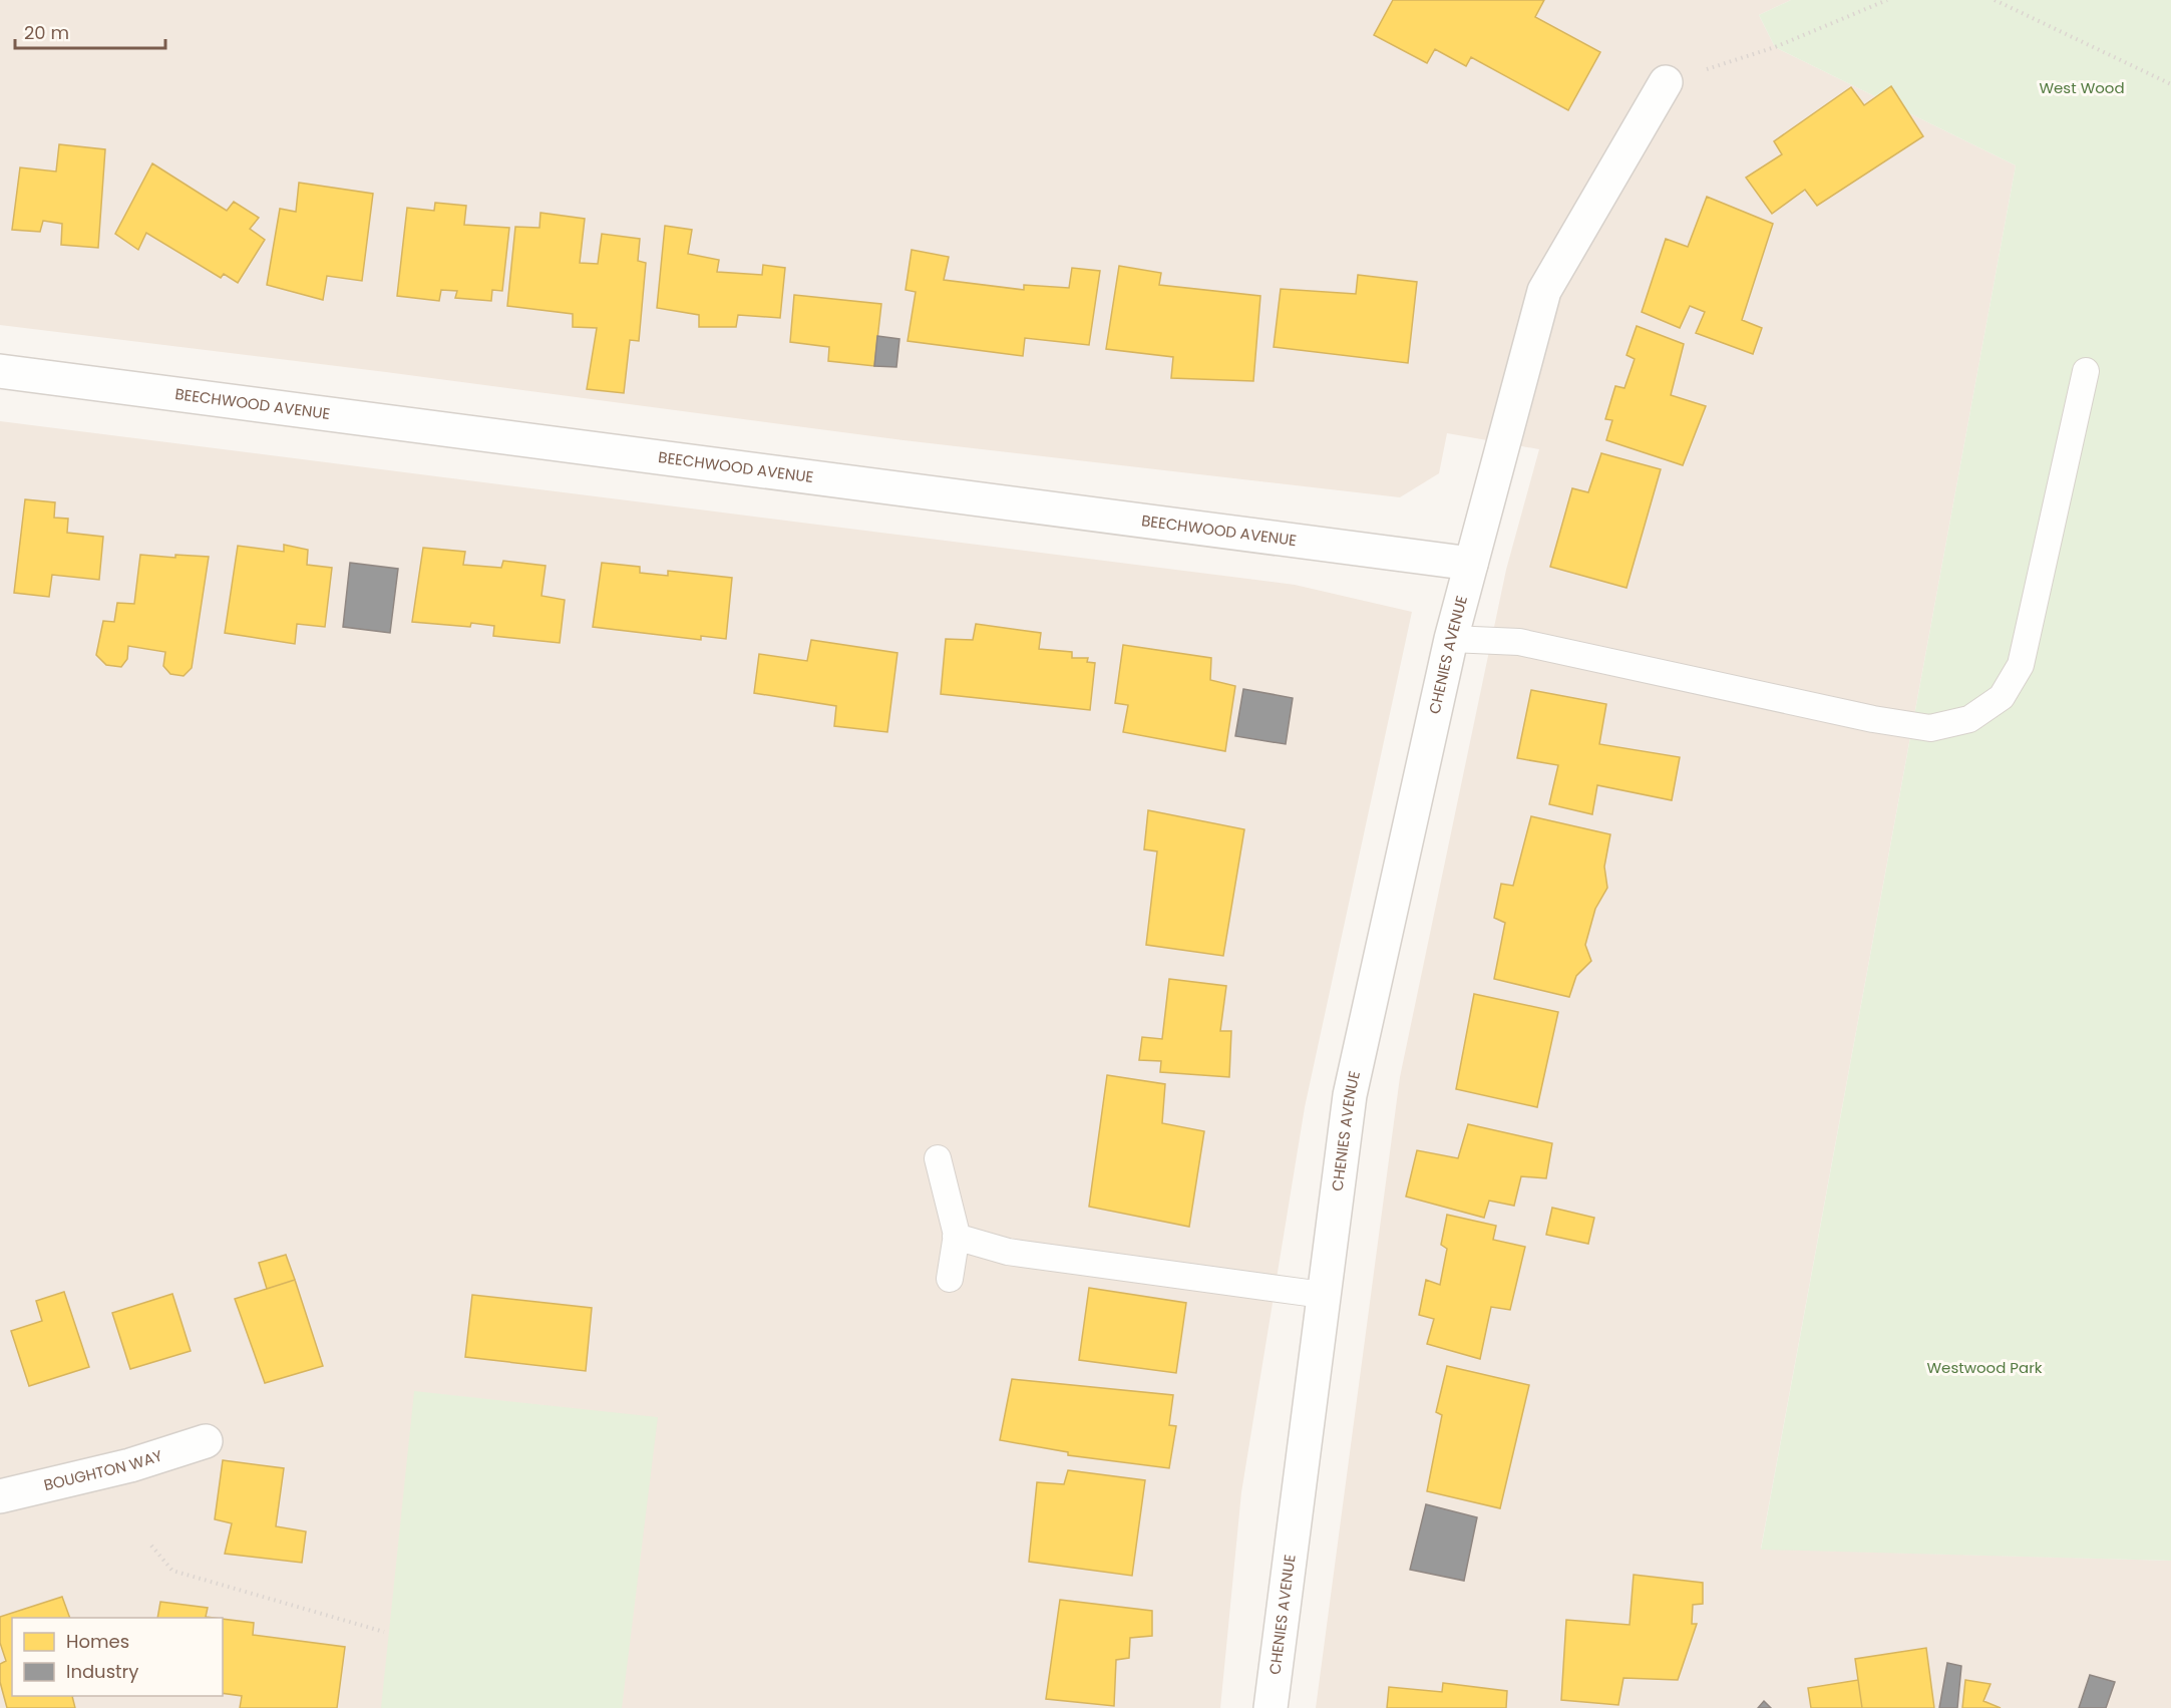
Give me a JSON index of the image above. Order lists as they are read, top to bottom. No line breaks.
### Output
{"streets":{"street":["BEECHWOOD AVENUE","CHENIES AVENUE","BOUGHTON WAY"]},"crossings":[["BEECHWOOD AVENUE","CHENIES AVENUE"]],"parks":["West Wood","Westwood Park"],"legend":["Homes","Industry"],"scale_bar":"20 m"}
